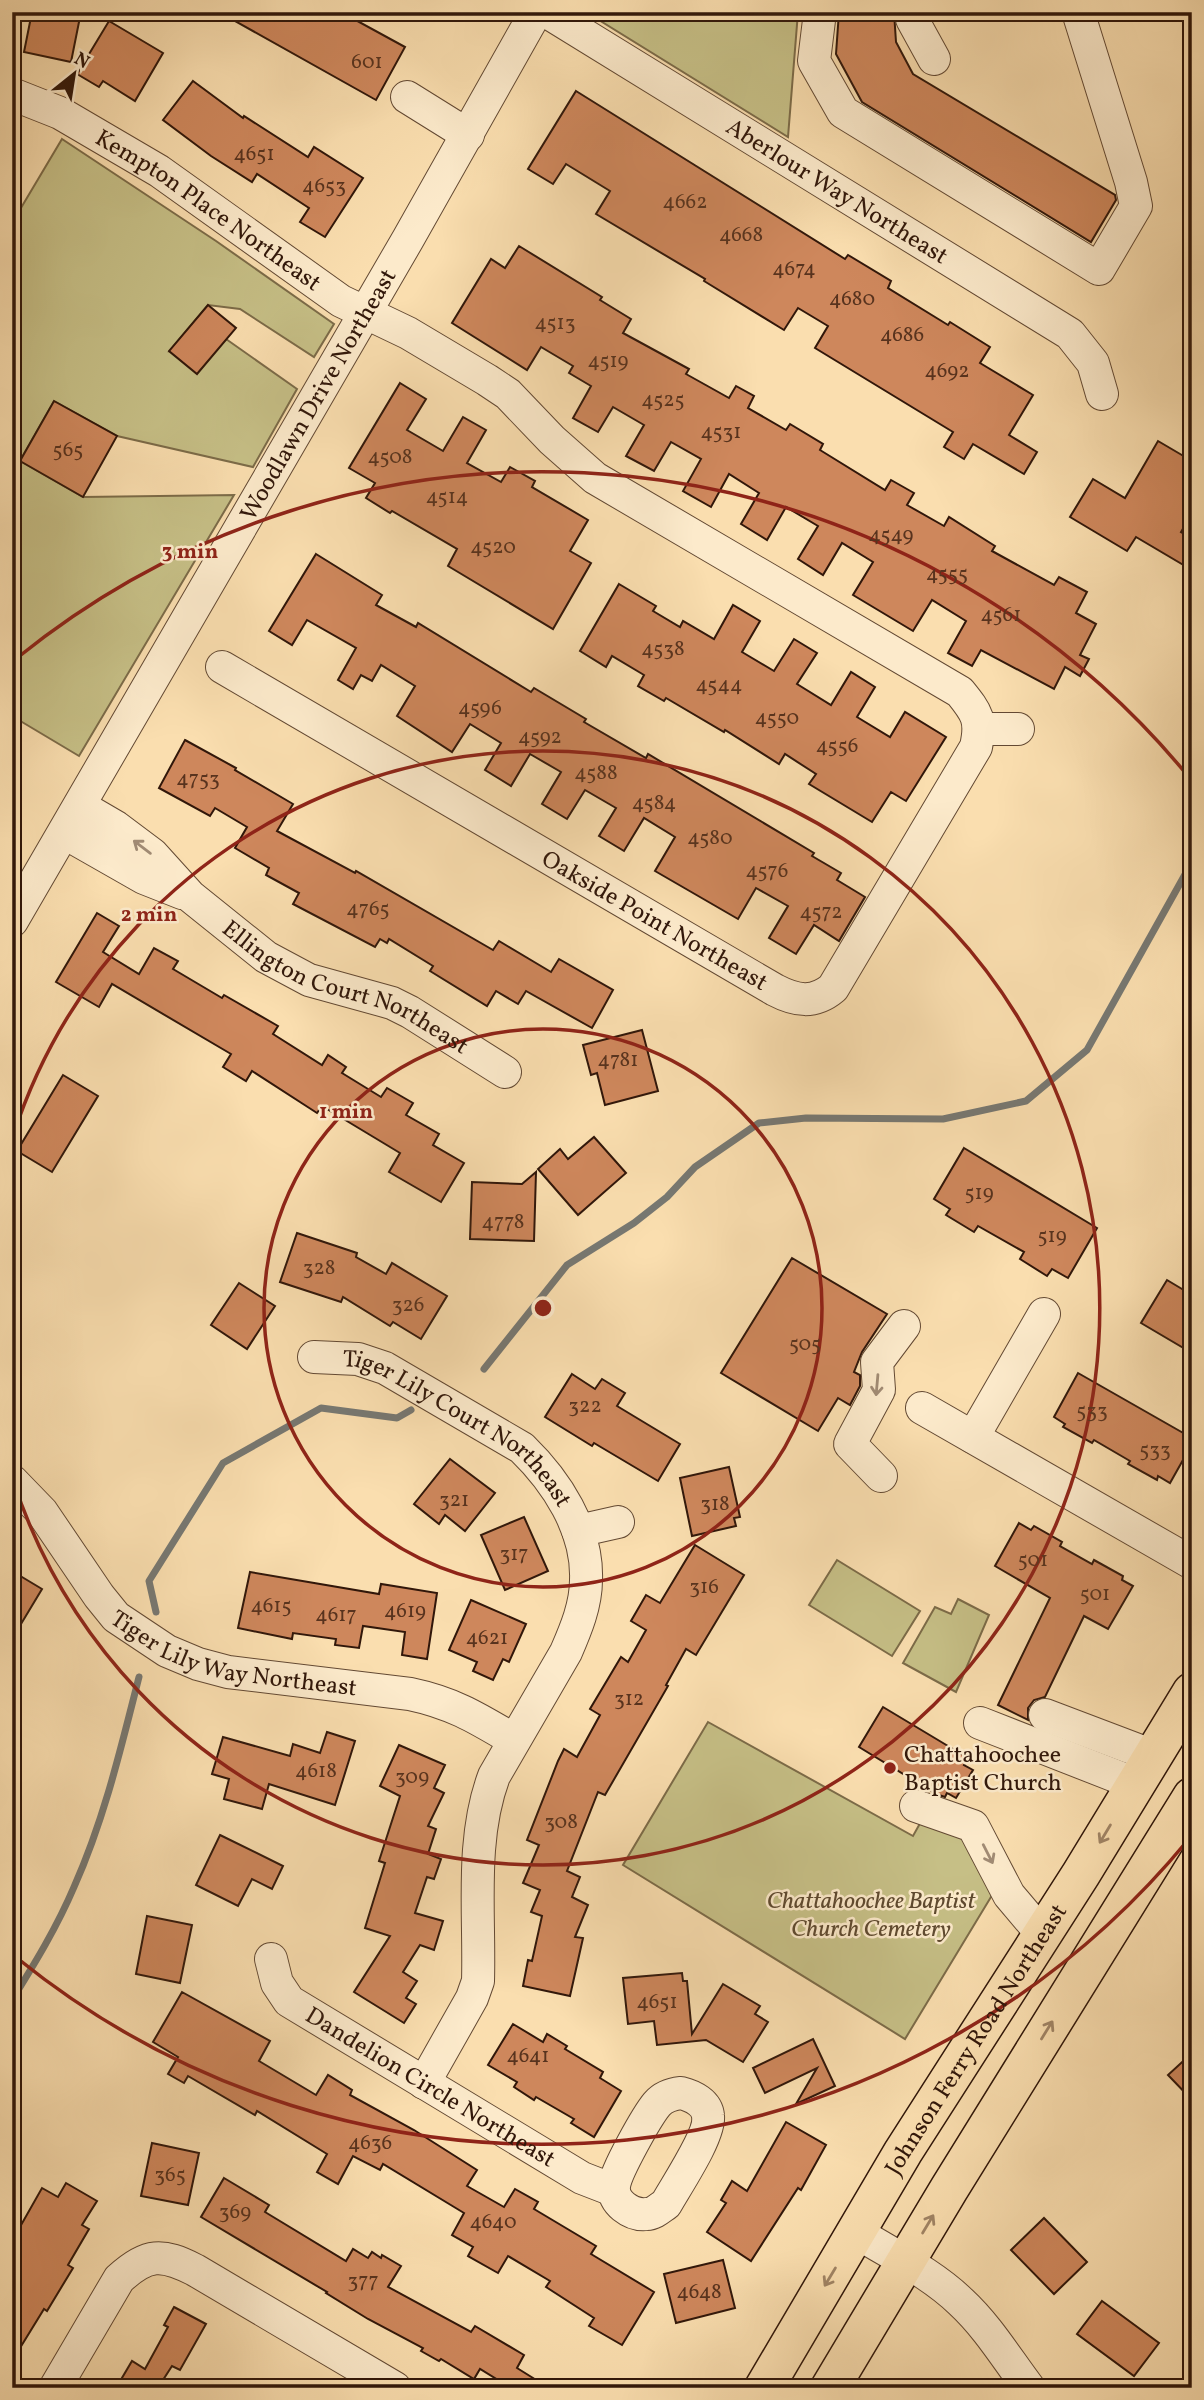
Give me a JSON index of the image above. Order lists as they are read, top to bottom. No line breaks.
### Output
{"streets":{"main road":["Johnson Ferry Road Northeast"],"street":["Aberlour Way Northeast","Kempton Place Northeast","Woodlawn Drive Northeast","Oakside Point Northeast","Ellington Court Northeast","Tiger Lily Court Northeast","Tiger Lily Way Northeast","Dandelion Circle Northeast"]},"crossings":[["Kempton Place Northeast","Woodlawn Drive Northeast"],["Woodlawn Drive Northeast","Ellington Court Northeast"],["Tiger Lily Court Northeast","Tiger Lily Way Northeast"],["Tiger Lily Court Northeast","Dandelion Circle Northeast"]],"parks":["Chattahoochee Baptist Church Cemetery"],"places":["Chattahoochee Baptist Church"],"house_numbers":["601","4651","4653","4662","4668","4674","4680","4513","4686","4519","4692","4525","4531","565","4508","4514","4549","4520","4555","4561","4538","4544","4596","4550","4592","4556","4588","4753","4584","4580","4576","4765","4572","4781","519","4778","519","328","326","505","322","533","533","321","318","317","501","316","501","4615","4619","4617","4621","312","4618","309","308","4651","4641","4636","365","369","4640","377","4648"],"north":"top right","rings":["3 min","2 min","1 min"]}
